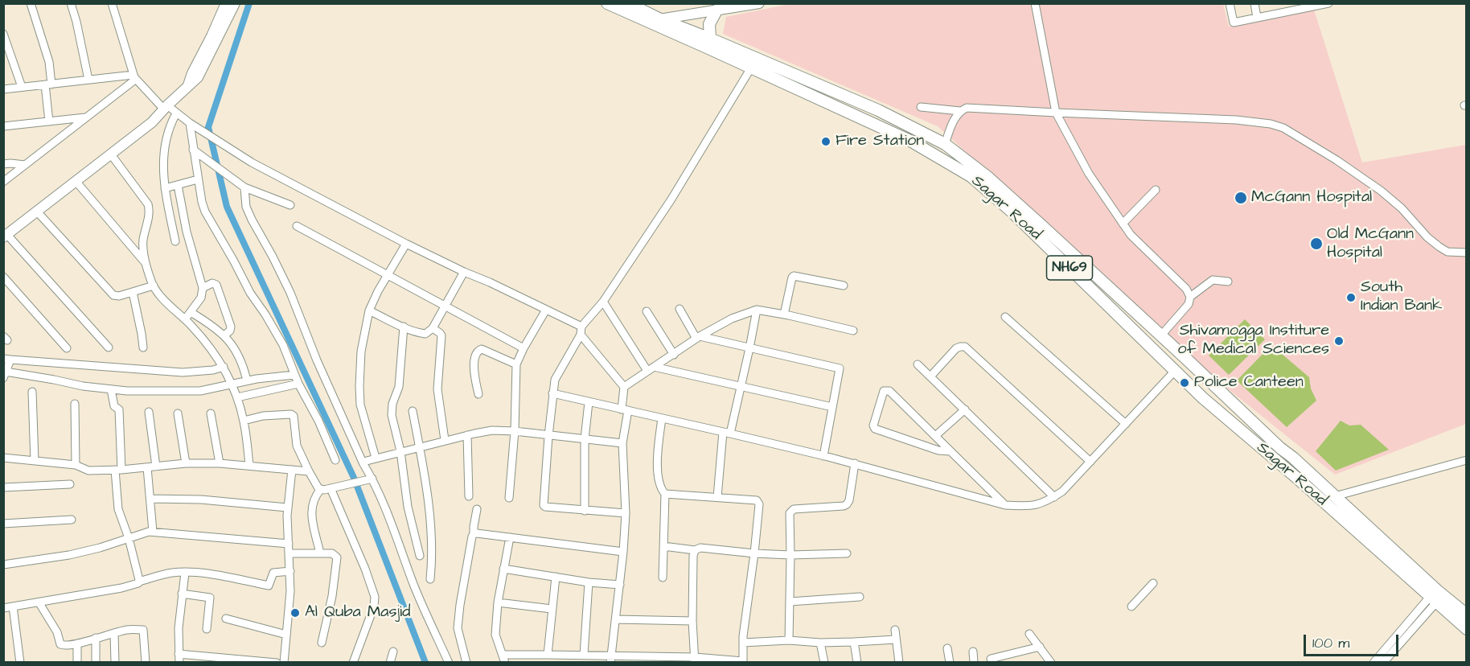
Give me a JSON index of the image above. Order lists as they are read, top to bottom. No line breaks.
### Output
{"streets":{"highway":["Sagar Road","NH69"]},"places":["Fire Station","McGann Hospital","Old McGann Hospital","South Indian Bank","Shivamogga Institure of Medical Sciences","Police Canteen","Al Quba Masjid"],"scale_bar":"100 m"}
